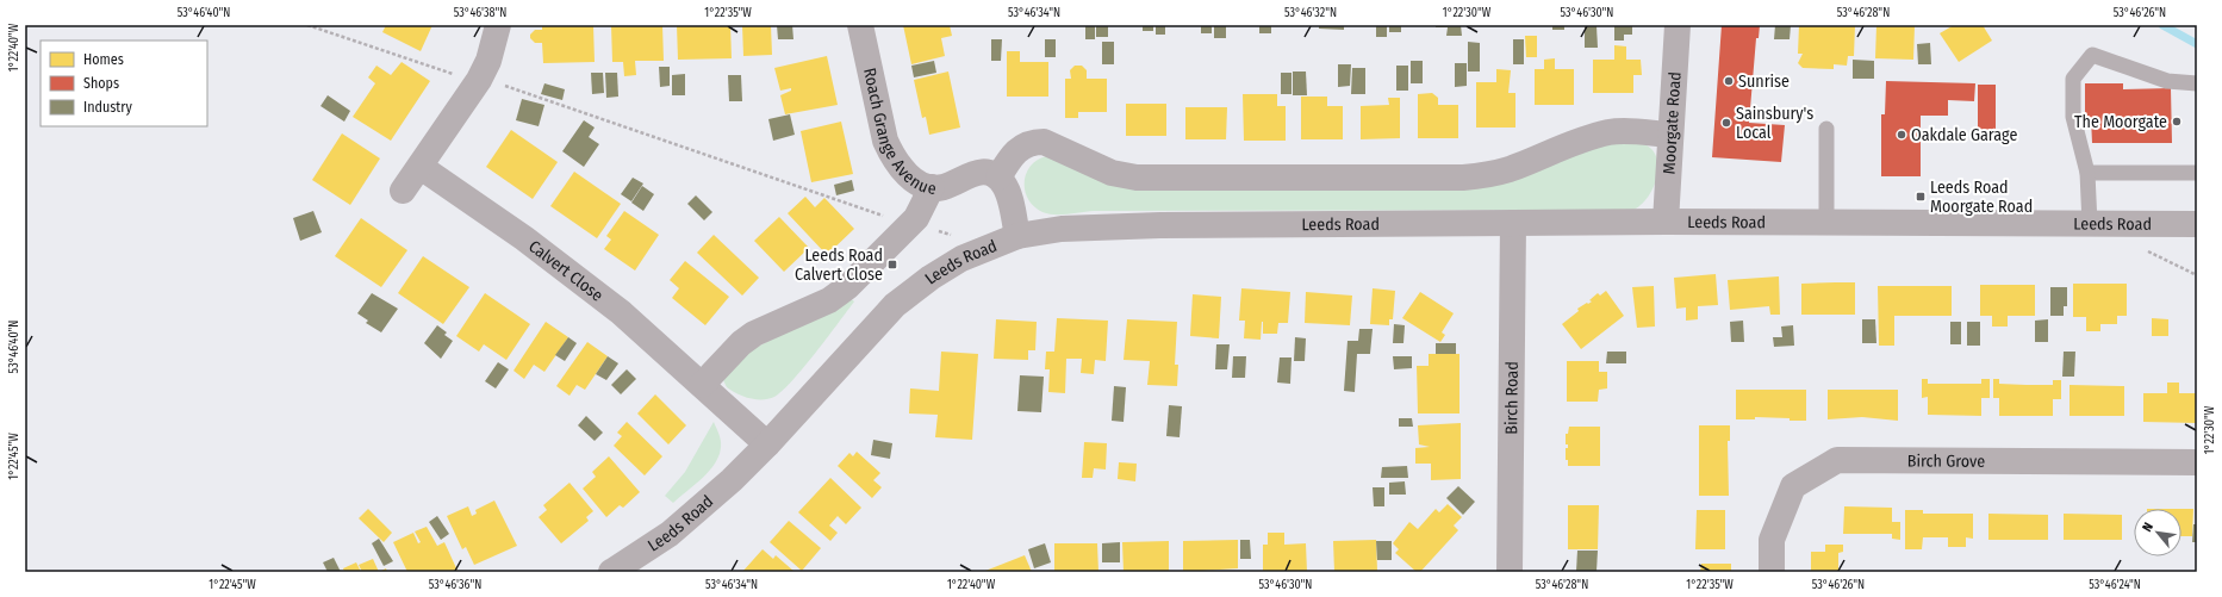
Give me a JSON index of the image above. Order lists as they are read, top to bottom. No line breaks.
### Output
{"streets":{"street":["Roach Grange Avenue","Moorgate Road","Leeds Road","Calvert Close","Birch Road","Birch Grove"]},"crossings":[["Moorgate Road","Leeds Road"],["Leeds Road","Calvert Close"],["Leeds Road","Birch Road"]],"places":{"other":["Sunrise","The Moorgate","Sainsbury's Local","Oakdale Garage"],"transit":["Leeds Road Moorgate Road","Leeds Road Calvert Close"]},"legend":["Homes","Shops","Industry"],"north":"top left","coordinates":["53°46'40\"N","53°46'38\"N","1°22'35\"W","53°46'34\"N","53°46'32\"N","1°22'30\"W","53°46'30\"N","53°46'28\"N","53°46'26\"N","1°22'40\"W","1°22'45\"W","53°46'36\"N","53°46'24\"N"]}
